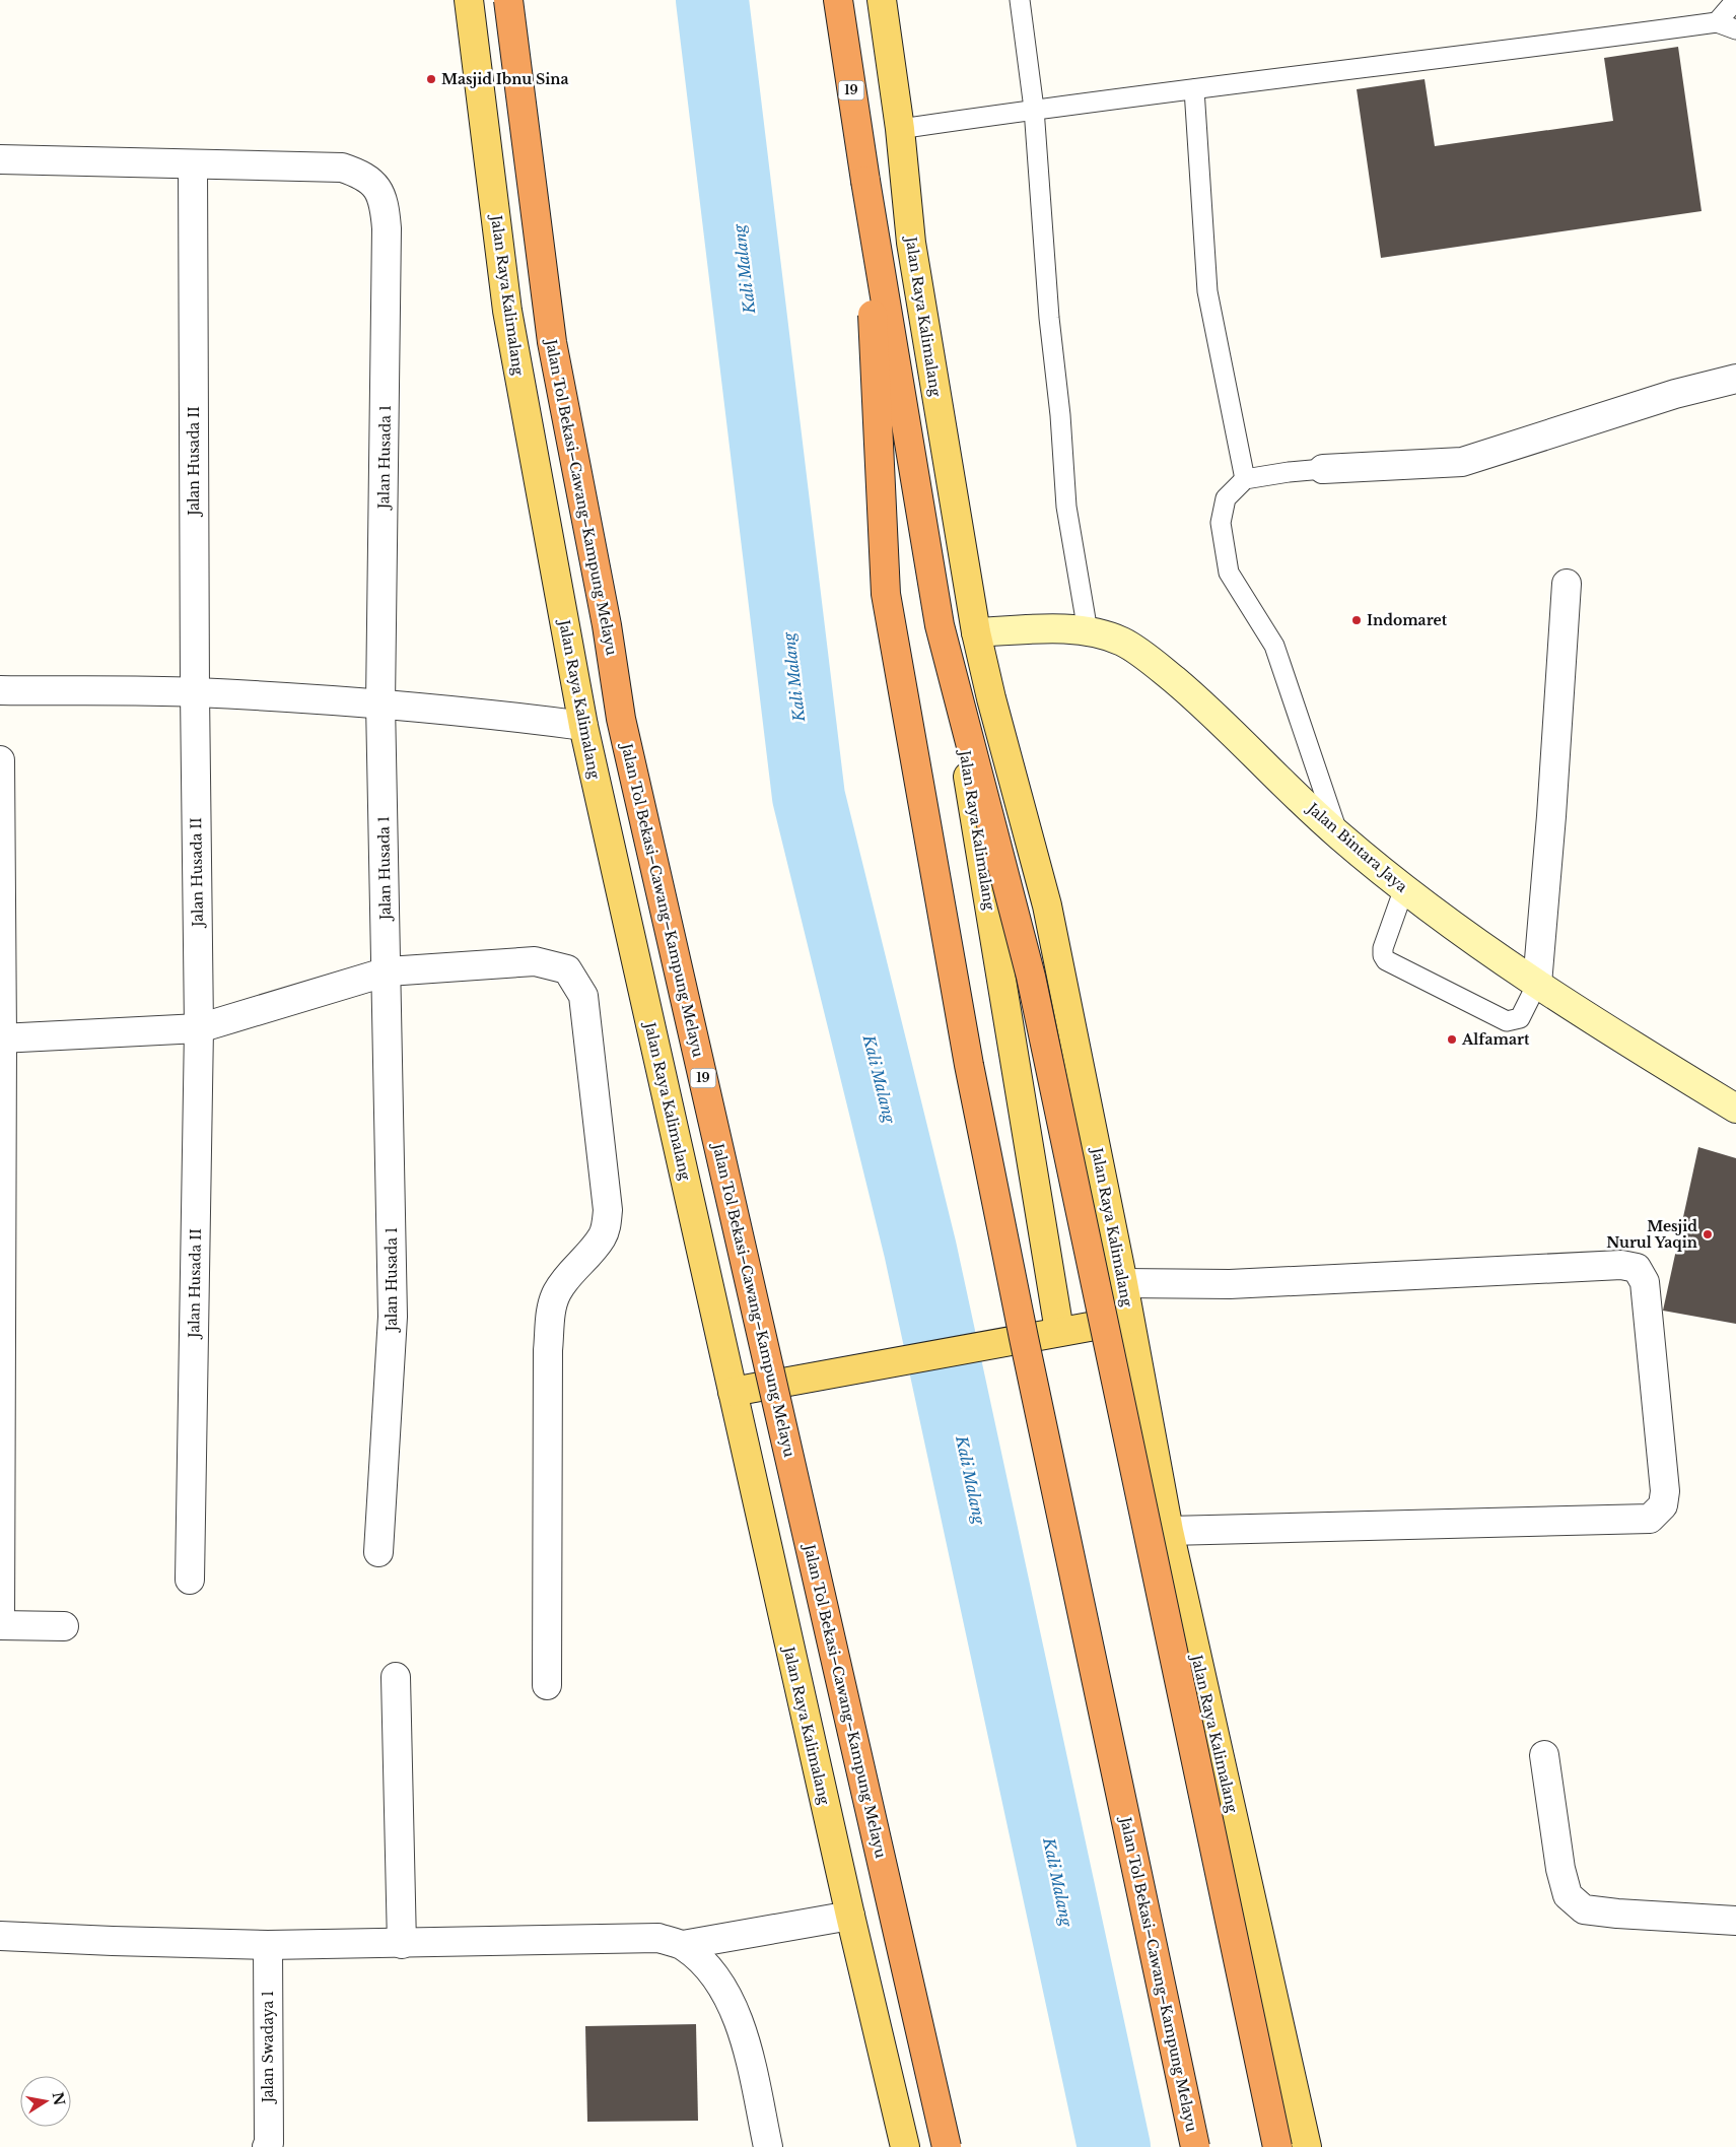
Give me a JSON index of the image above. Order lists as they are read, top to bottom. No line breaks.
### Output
{"streets":{"highway":["19","Jalan Tol Bekasi–Cawang–Kampung Melayu"],"main road":["Jalan Raya Kalimalang"],"street":["Jalan Husada 1","Jalan Husada II","Jalan Bintara Jaya","Jalan Swadaya 1"]},"crossings":[["Jalan Raya Kalimalang","Jalan Bintara Jaya"],["Jalan Husada 1","Jalan Husada II"]],"water":["Kali Malang"],"places":["Masjid Ibnu Sina","Indomaret","Alfamart","Mesjid Nurul Yaqin"],"north":"right"}
